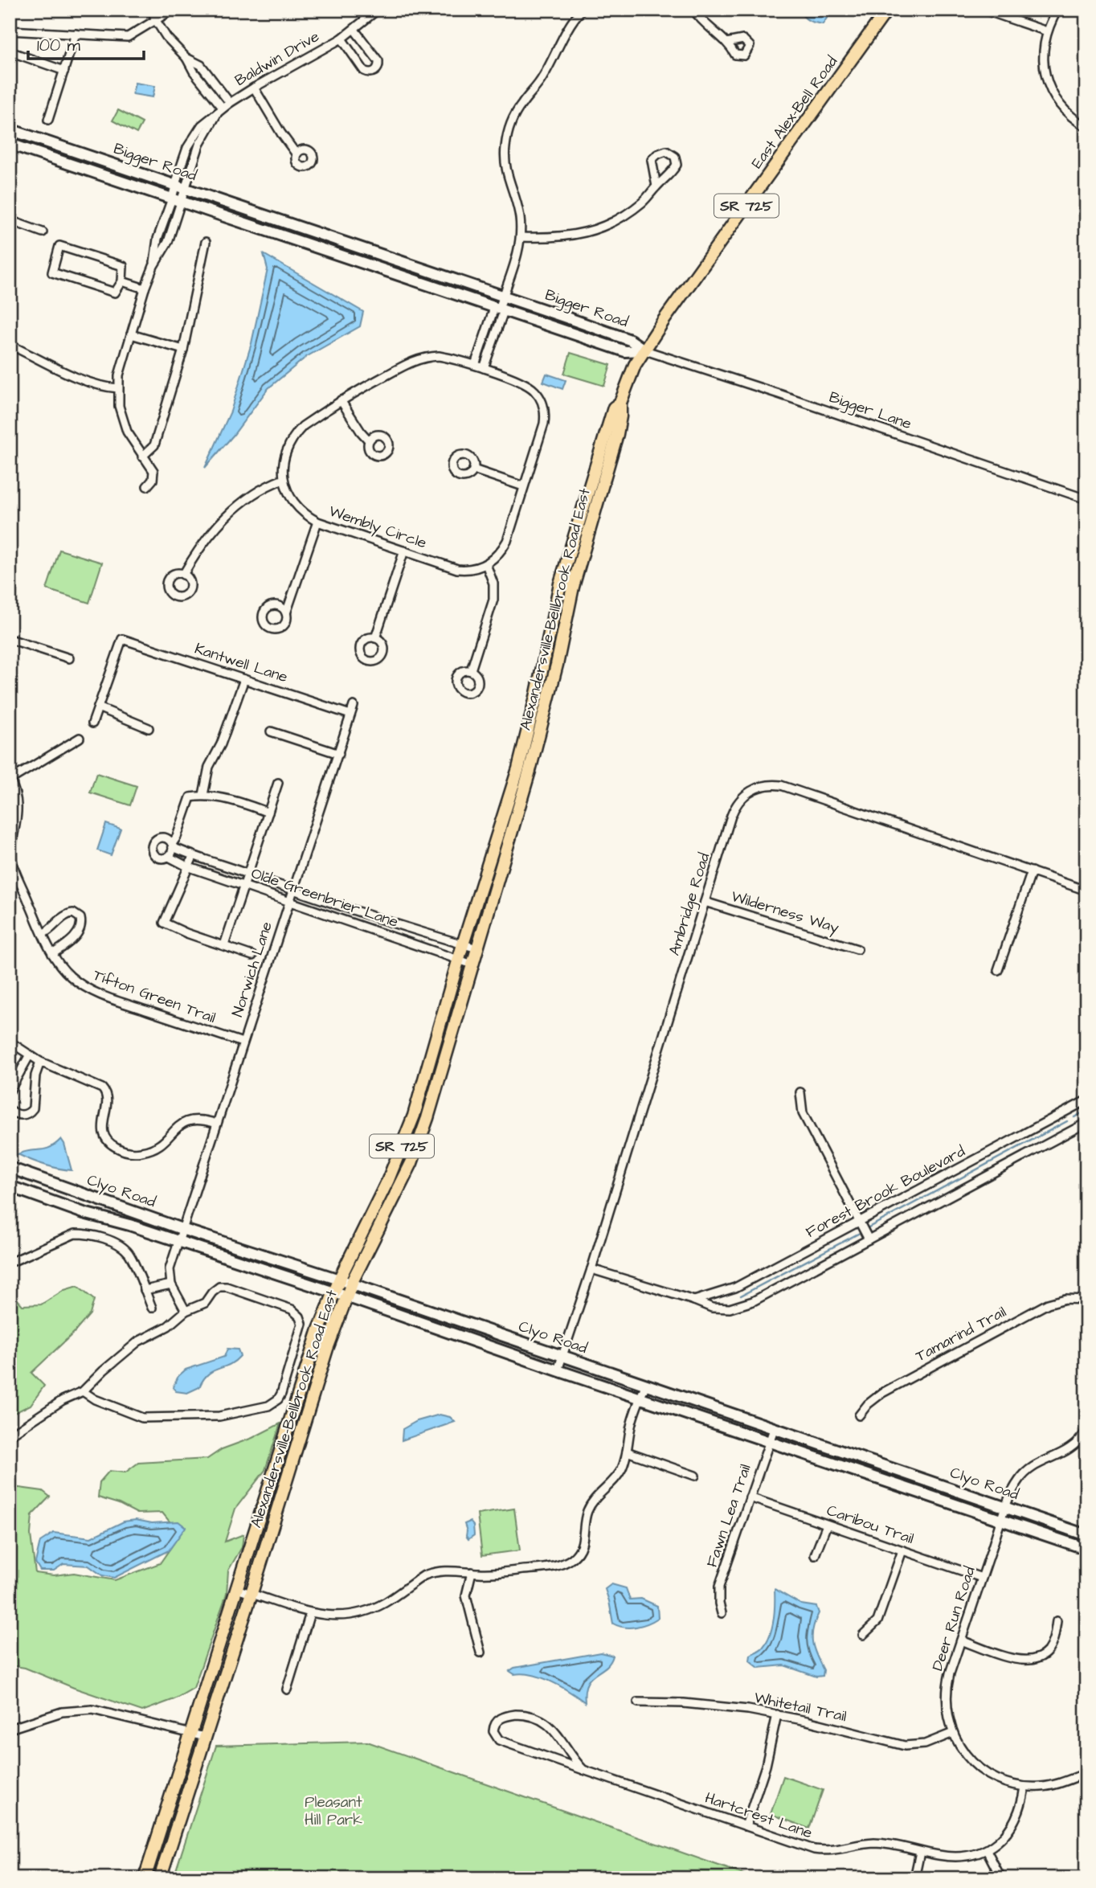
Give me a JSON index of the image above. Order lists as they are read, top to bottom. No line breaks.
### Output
{"streets":{"main road":["East Alex-Bell Road","SR 725","Alexandersville-Bellbrook Road East"],"street":["Baldwin Drive","Bigger Road","Bigger Lane","Wembly Circle","Kantwell Lane","Olde Greenbrier Lane","Ambridge Road","Wilderness Way","Norwich Lane","Tifton Green Trail","Clyo Road","Forest Brook Boulevard","Tamarind Trail","Fawn Lea Trail","Caribou Trail","Deer Run Road","Whitetail Trail","Hartcrest Lane"]},"crossings":[["Baldwin Drive","Bigger Road"],["East Alex-Bell Road","Bigger Road"],["East Alex-Bell Road","Bigger Lane"],["East Alex-Bell Road","Alexandersville-Bellbrook Road East"],["Bigger Road","Bigger Lane"],["Alexandersville-Bellbrook Road East","Olde Greenbrier Lane"],["Alexandersville-Bellbrook Road East","Clyo Road"],["Kantwell Lane","Norwich Lane"],["Olde Greenbrier Lane","Norwich Lane"],["Ambridge Road","Wilderness Way"],["Ambridge Road","Clyo Road"],["Norwich Lane","Tifton Green Trail"],["Norwich Lane","Clyo Road"],["Clyo Road","Fawn Lea Trail"],["Clyo Road","Deer Run Road"],["Fawn Lea Trail","Caribou Trail"],["Caribou Trail","Deer Run Road"],["Deer Run Road","Whitetail Trail"],["Deer Run Road","Hartcrest Lane"]],"parks":["Pleasant Hill Park"],"scale_bar":"100 m"}
